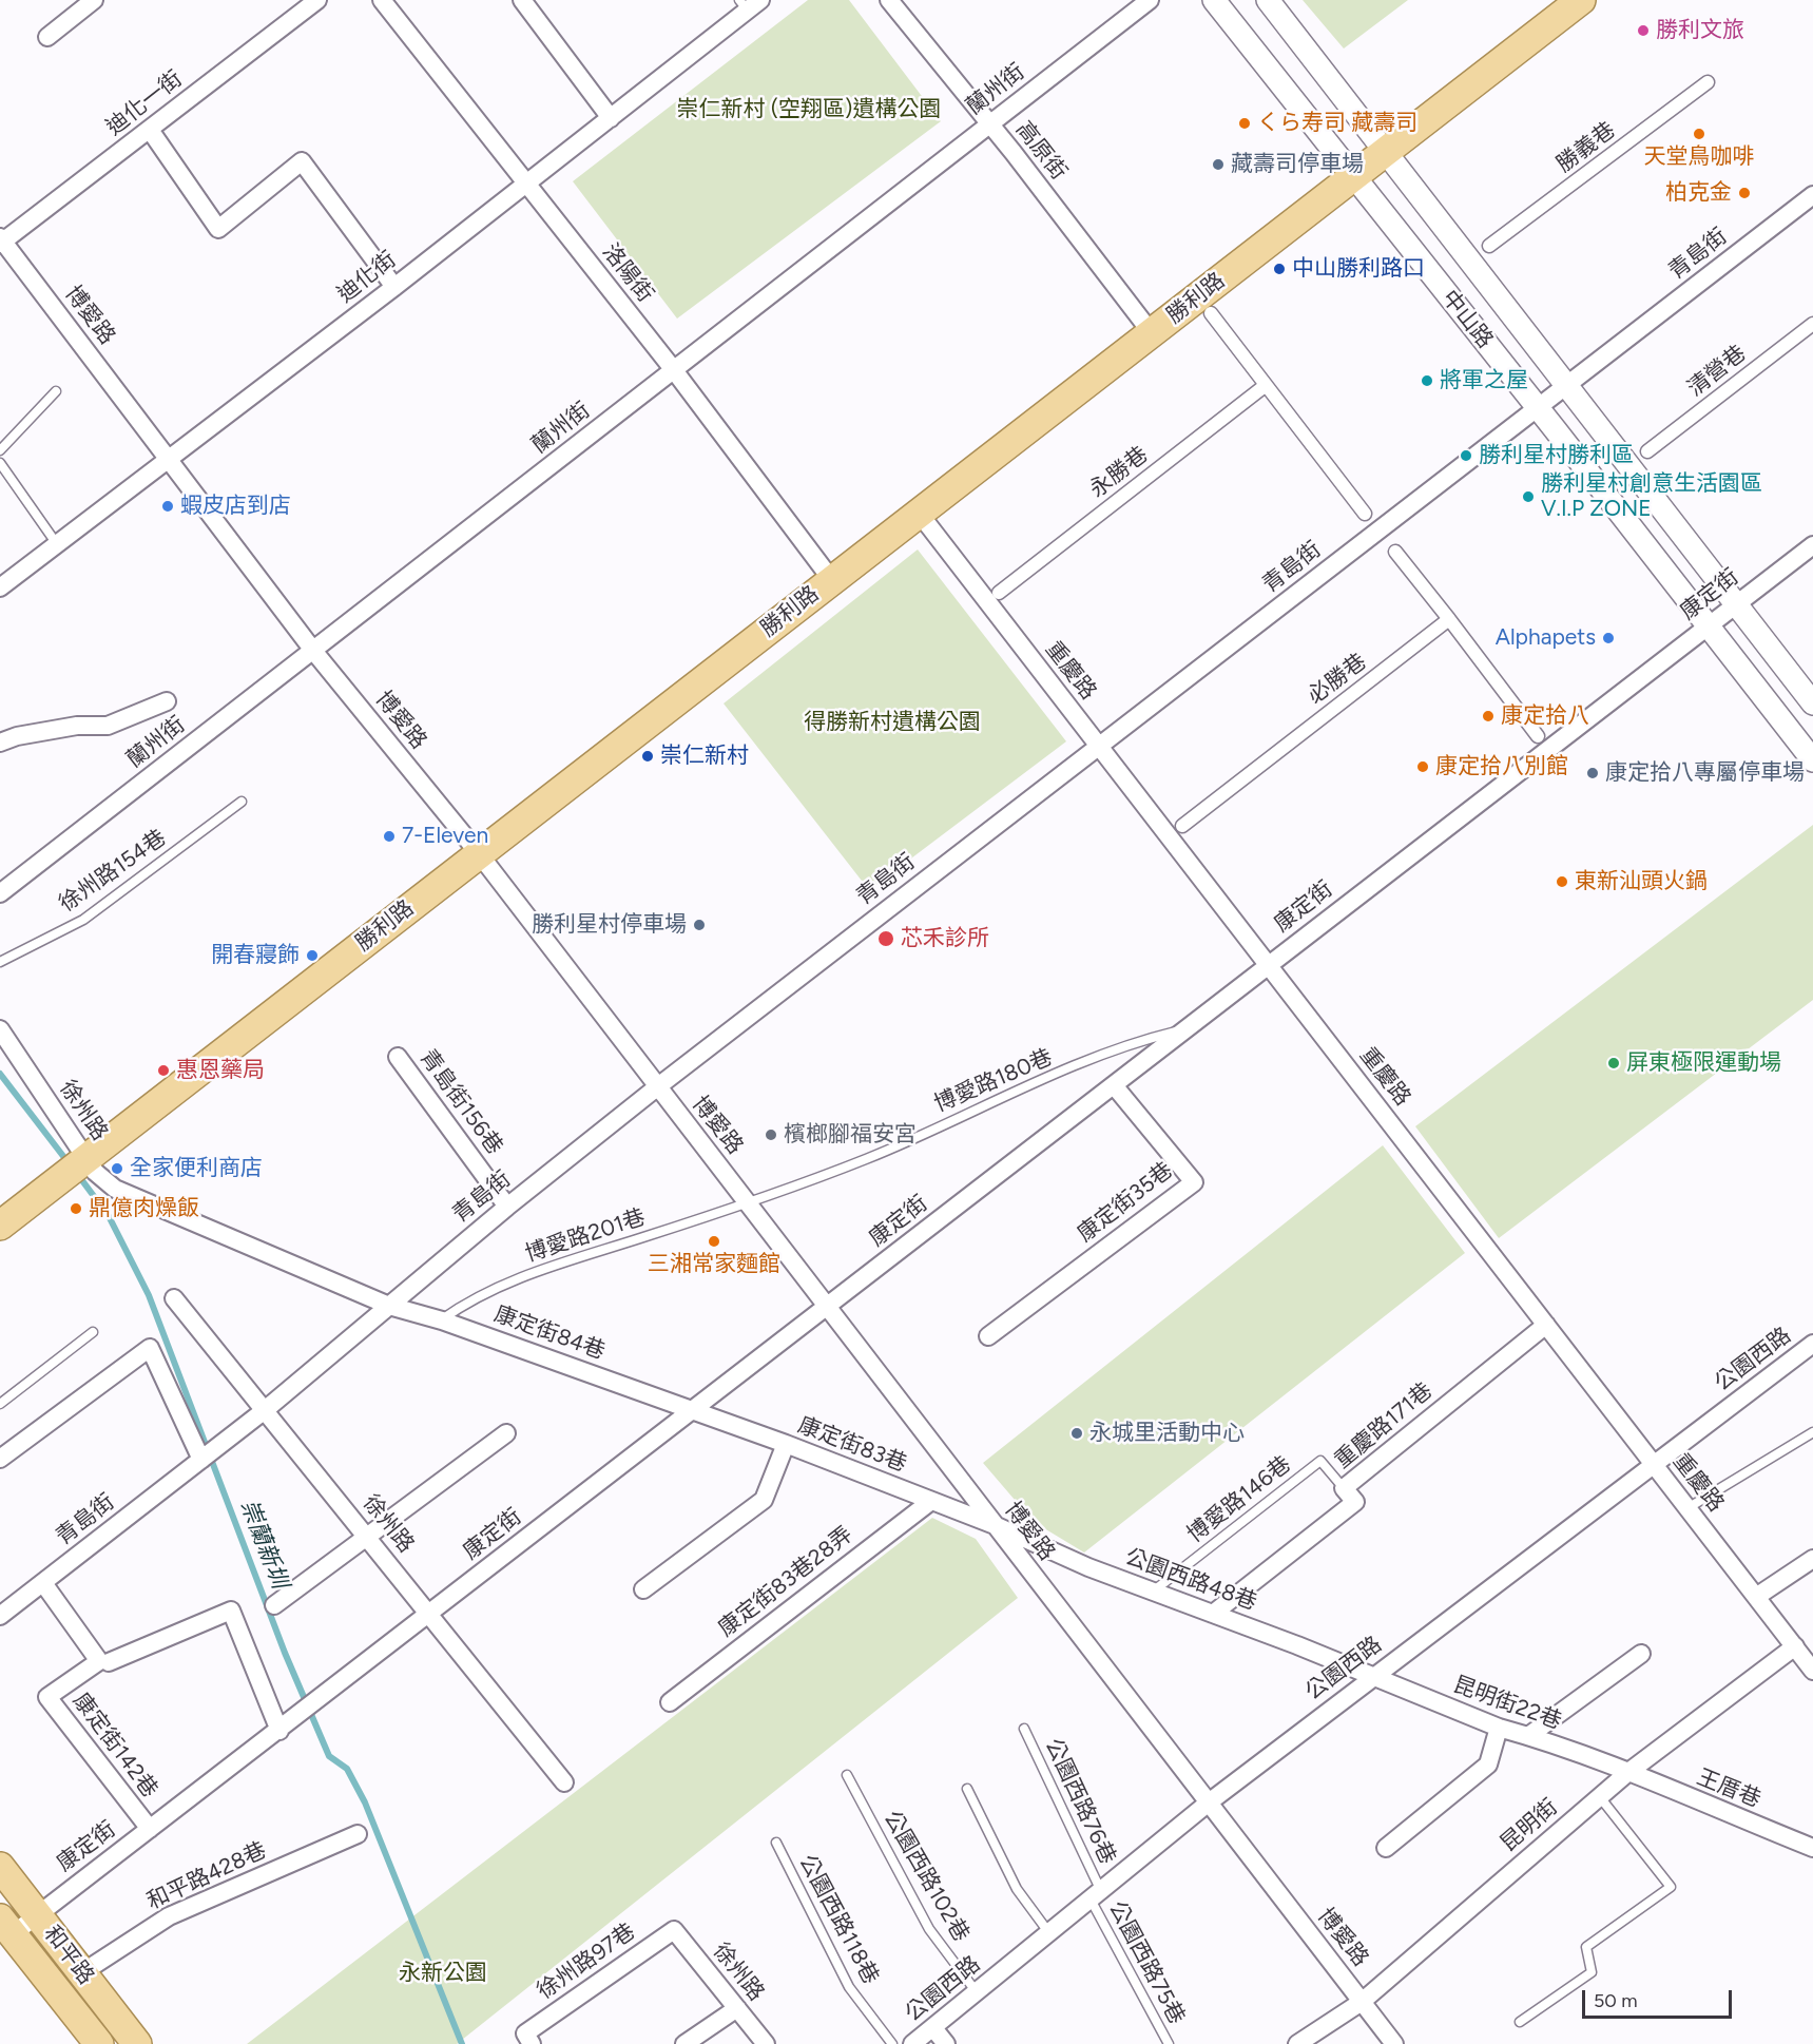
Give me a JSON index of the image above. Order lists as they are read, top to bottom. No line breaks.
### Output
{"streets":{"main road":["勝利路","和平路"],"street":["蘭州街","迪化一街","勝義巷","高原街","青島街","洛陽街","迪化街","博愛路","中山路","清營巷","永勝巷","康定街","重慶路","必勝巷","青島街156巷","徐州路","康定街35巷","康定街84巷","公園西路","重慶路171巷","康定街83巷","公園西路48巷","康定街83巷28弄","昆明街22巷","康定街142巷","王厝巷","昆明街","和平路428巷","徐州路97巷"],"lane":["徐州路154巷","博愛路180巷","博愛路201巷","博愛路146巷","公園西路76巷","公園西路102巷","公園西路118巷","公園西路75巷"]},"crossings":[["蘭州街","高原街"],["蘭州街","洛陽街"],["蘭州街","博愛路"],["迪化一街","博愛路"],["高原街","勝利路"],["青島街","博愛路"],["青島街","中山路"],["青島街","重慶路"],["青島街","青島街156巷"],["青島街","徐州路"],["青島街","康定街84巷"],["青島街","康定街142巷"],["洛陽街","迪化街"],["洛陽街","勝利路"],["迪化街","博愛路"],["勝利路","博愛路"],["勝利路","中山路"],["勝利路","重慶路"],["勝利路","徐州路"],["博愛路","康定街"],["博愛路","博愛路180巷"],["博愛路","博愛路201巷"],["博愛路","公園西路"],["博愛路","康定街83巷"],["博愛路","公園西路48巷"],["博愛路","昆明街"],["中山路","康定街"],["康定街","重慶路"],["康定街","博愛路180巷"],["康定街","徐州路"],["康定街","康定街35巷"],["康定街","康定街84巷"],["康定街","康定街83巷"],["康定街","康定街142巷"],["康定街","和平路"],["重慶路","公園西路"],["重慶路","重慶路171巷"],["重慶路","昆明街"],["博愛路180巷","博愛路201巷"],["徐州路","康定街84巷"],["徐州路","徐州路97巷"],["博愛路201巷","康定街84巷"],["康定街84巷","康定街83巷"],["公園西路","公園西路48巷"],["公園西路","昆明街22巷"],["公園西路","公園西路76巷"],["公園西路","公園西路102巷"],["公園西路","公園西路75巷"],["重慶路171巷","博愛路146巷"],["重慶路171巷","公園西路48巷"],["康定街83巷","公園西路48巷"],["康定街83巷","康定街83巷28弄"],["博愛路146巷","公園西路48巷"],["公園西路48巷","昆明街22巷"],["昆明街22巷","王厝巷"],["昆明街22巷","昆明街"],["王厝巷","昆明街"],["公園西路76巷","公園西路75巷"],["和平路428巷","和平路"]],"water":["崇蘭新圳"],"parks":["崇仁新村 (空翔區)遺構公園","得勝新村遺構公園","永新公園"],"places":["勝利文旅","くら寿司 藏壽司","天堂鳥咖啡","藏壽司停車場","柏克金","中山勝利路口","將軍之屋","勝利星村勝利區","勝利星村創意生活園區 V.I.P ZONE","蝦皮店到店","Alphapets","康定拾八","崇仁新村","康定拾八別館","康定拾八專屬停車場","7-Eleven","東新汕頭火鍋","勝利星村停車場","芯禾診所","開春寢飾","屏東極限運動場","惠恩藥局","檳榔腳福安宮","全家便利商店","鼎億肉燥飯","三湘常家麵館","永城里活動中心"],"scale_bar":"50 m"}
